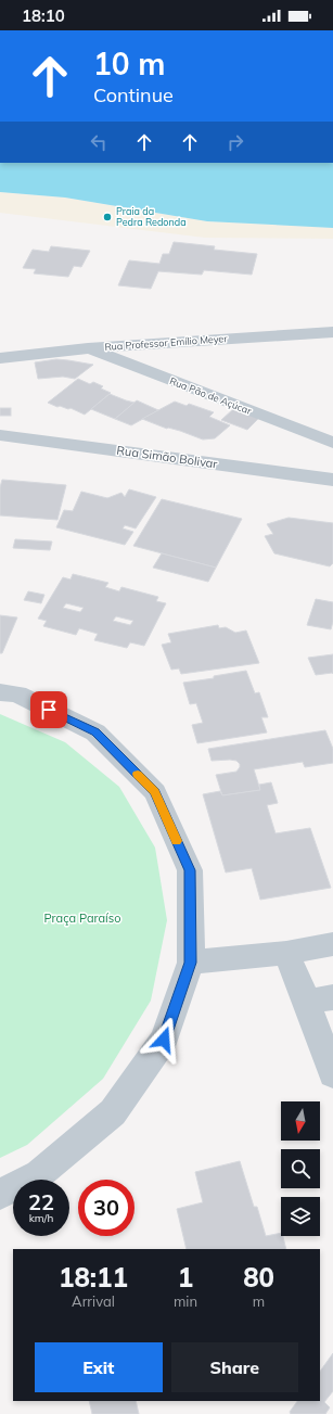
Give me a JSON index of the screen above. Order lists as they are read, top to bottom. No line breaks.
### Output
{"streets":{"street":["Rua Professor Emílio Meyer","Rua Pão de Açúcar","Rua Simão Bolivar"]},"crossings":[["Rua Professor Emílio Meyer","Rua Pão de Açúcar"]],"parks":["Praça Paraíso"],"places":["Praia da Pedra Redonda"],"north":"bottom","page":{"status":"18:10","turn":["10 m","Continue"],"speed":"22 km/h","limit":"30","eta":["18:11","Arrival","1","min","80","m"],"buttons":["Exit","Share"]}}
